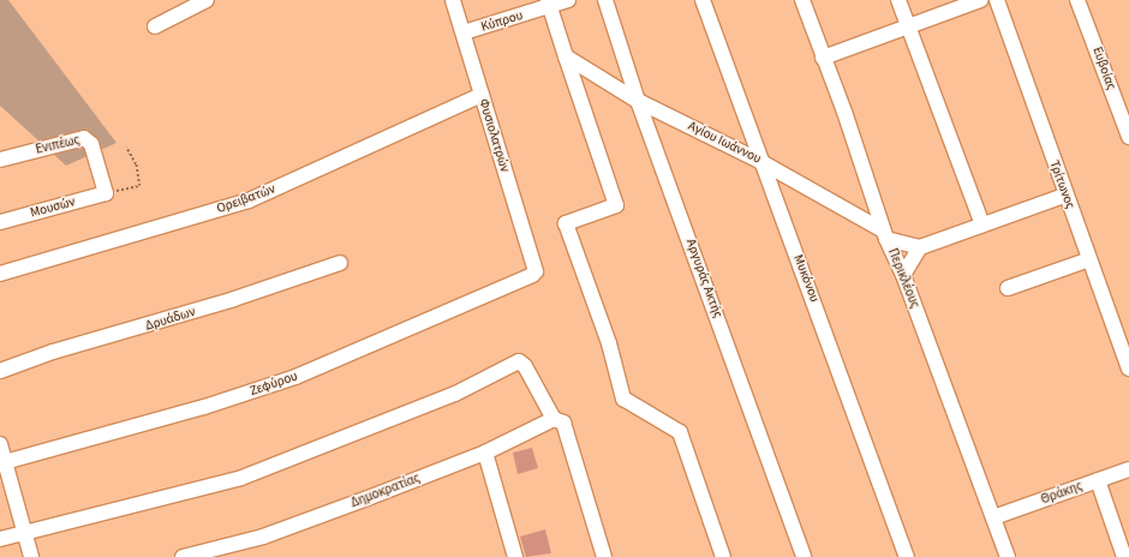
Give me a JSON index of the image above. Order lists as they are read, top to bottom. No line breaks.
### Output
{"streets":{"street":["Κύπρου","Ευβοίας","Φυσιολατρών","Αγίου Ιωάννου","Ενιπέως","Τρίτωνος","Ορειβατών","Μουσών","Αργυράς Ακτής","Μυκόνου","Περικλέους","Δρυάδων","Ζεφύρου","Δημοκρατίας","Θράκης"]},"crossings":[["Κύπρου","Φυσιολατρών"],["Φυσιολατρών","Ορειβατών"],["Φυσιολατρών","Ζεφύρου"],["Αγίου Ιωάννου","Αργυράς Ακτής"],["Αγίου Ιωάννου","Μυκόνου"],["Αγίου Ιωάννου","Περικλέους"],["Ενιπέως","Μουσών"],["Περικλέους","Θράκης"]]}
